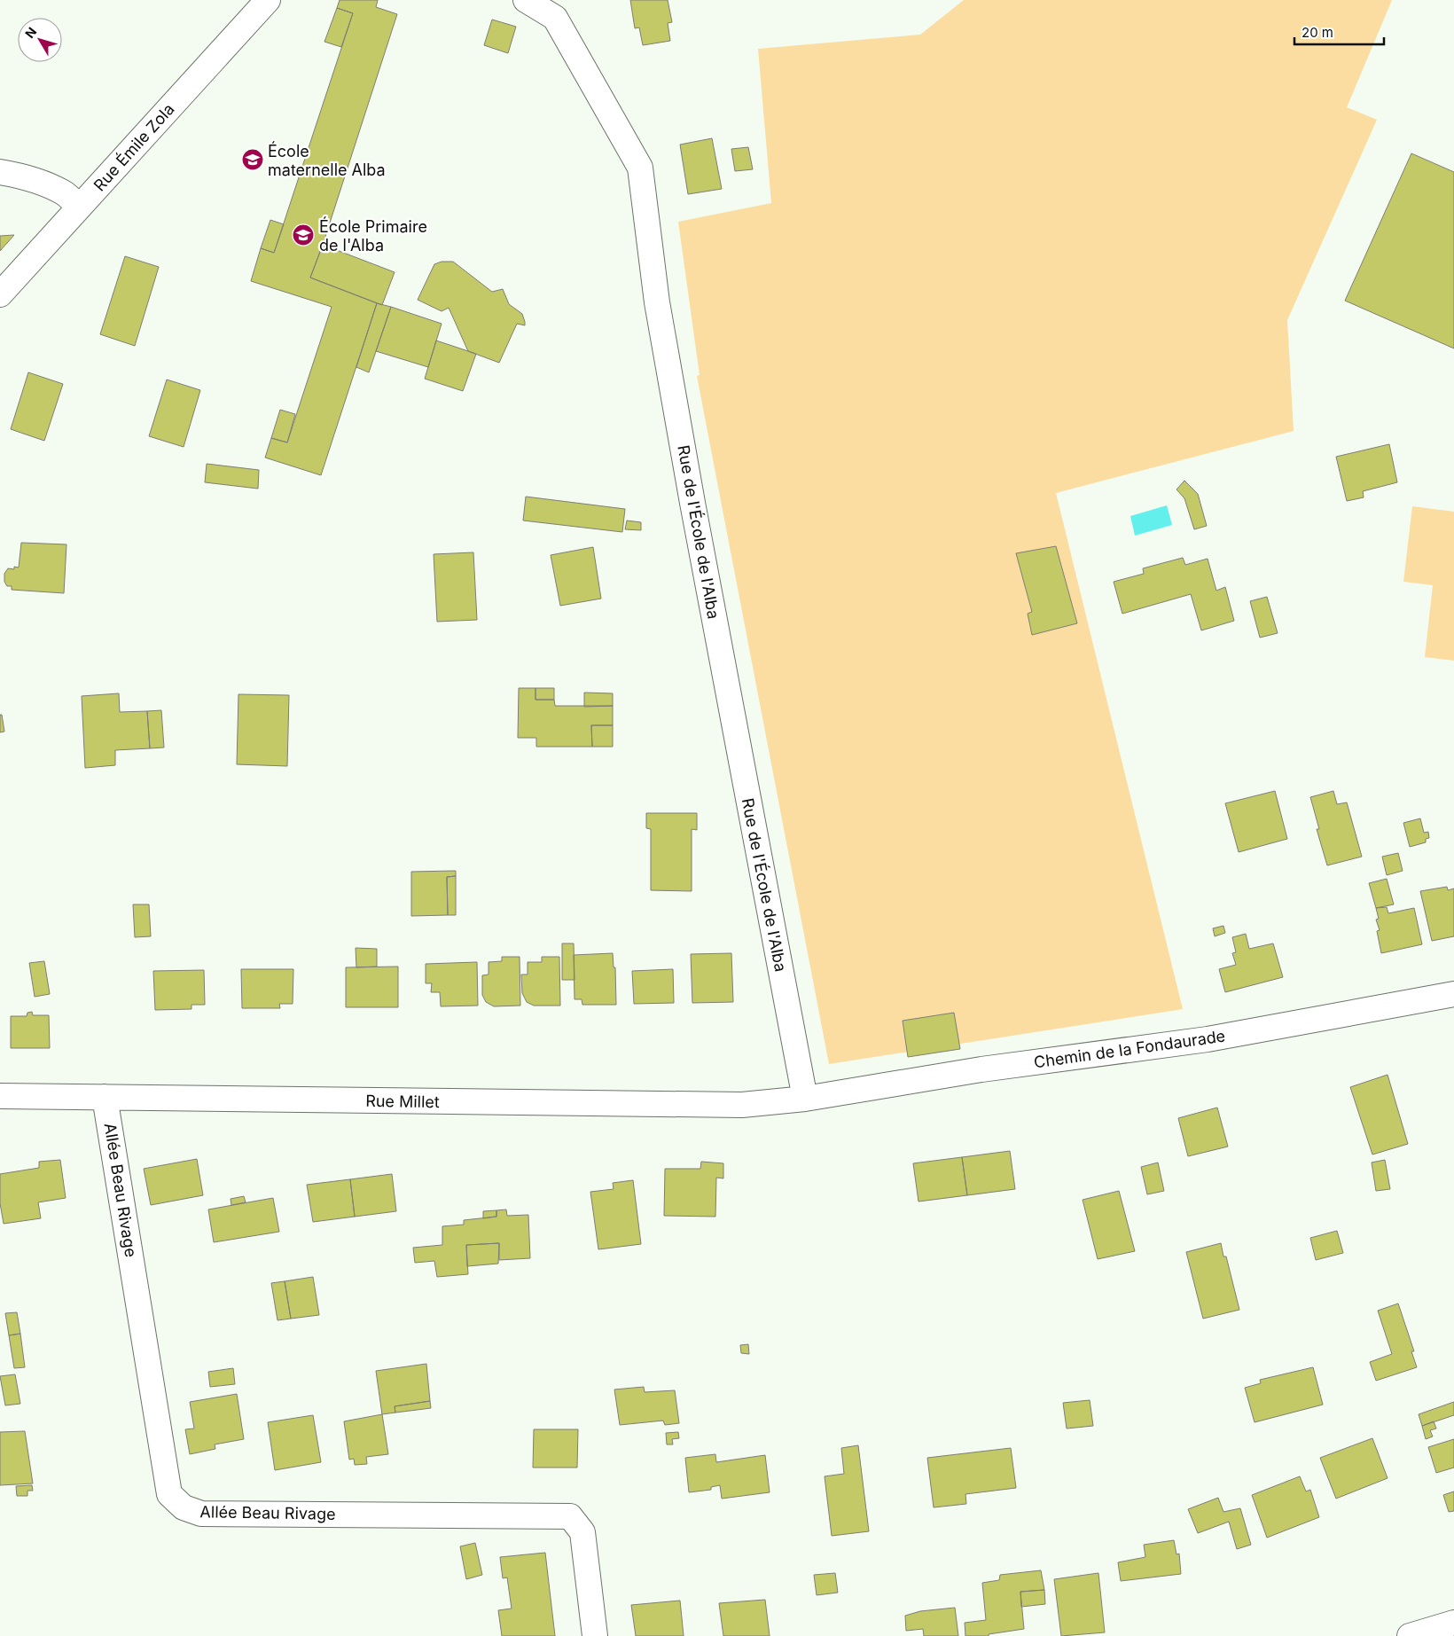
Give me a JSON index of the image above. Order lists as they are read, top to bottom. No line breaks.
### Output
{"streets":{"street":["Rue Émile Zola","Rue de l'École de l'Alba","Chemin de la Fondaurade","Rue Millet","Allée Beau Rivage"]},"crossings":[["Rue de l'École de l'Alba","Chemin de la Fondaurade"],["Rue de l'École de l'Alba","Rue Millet"],["Chemin de la Fondaurade","Rue Millet"],["Rue Millet","Allée Beau Rivage"]],"places":{"school or university":["École maternelle Alba","École Primaire de l'Alba"]},"scale_bar":"20 m","north":"top left"}
